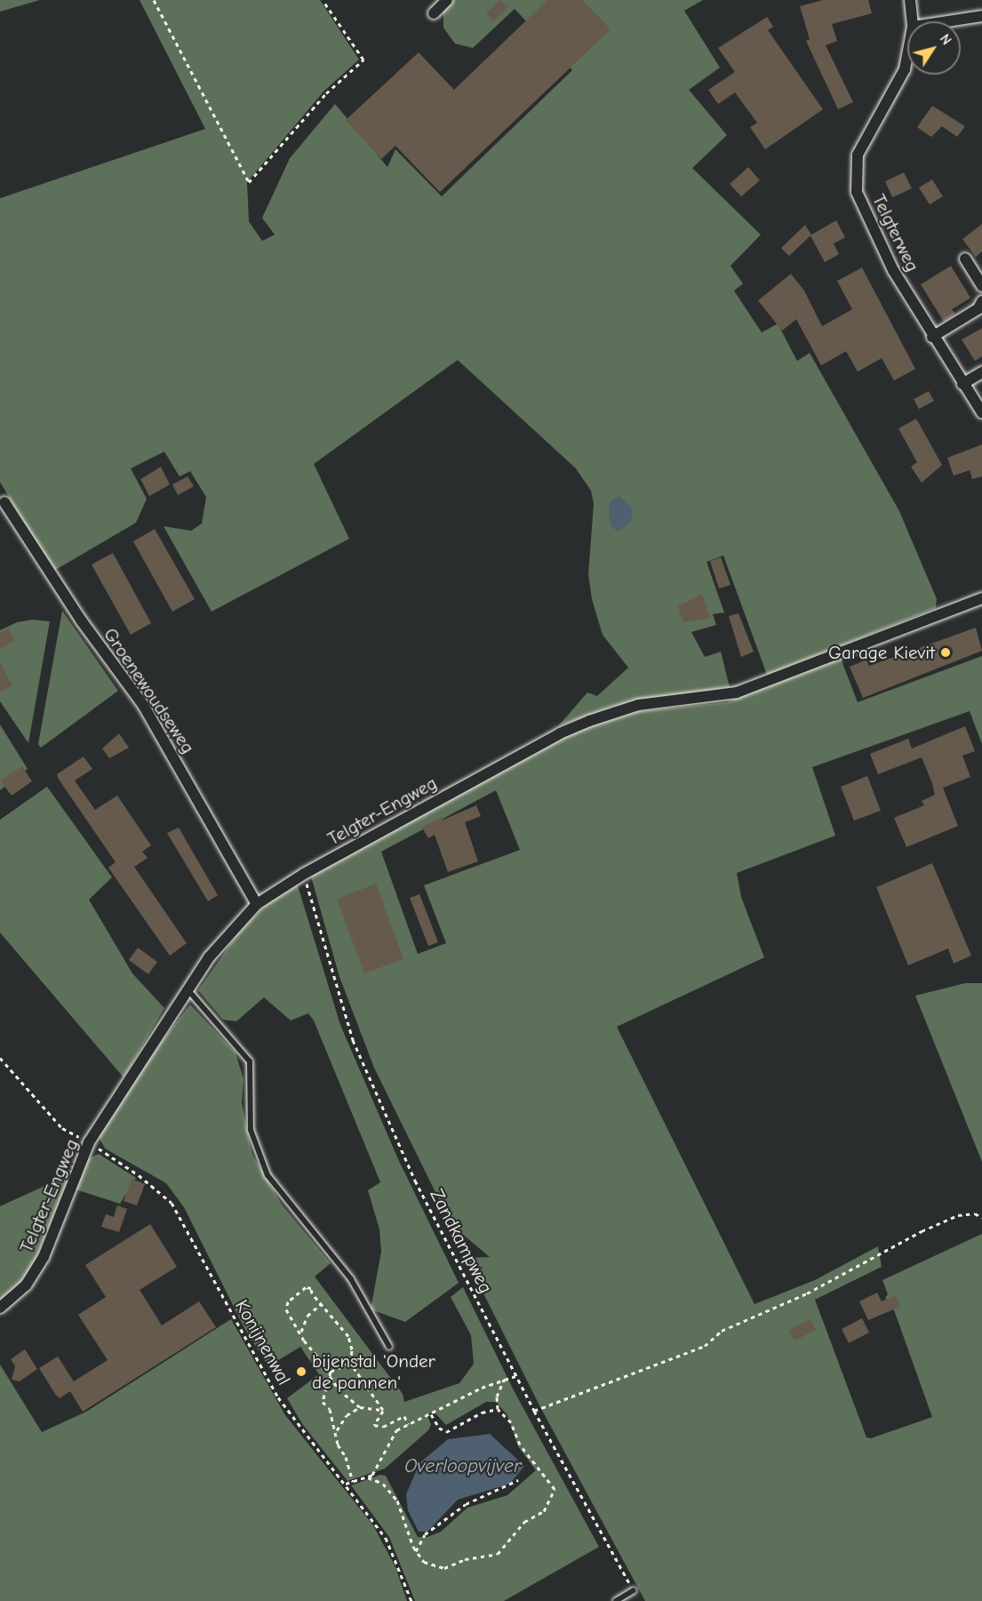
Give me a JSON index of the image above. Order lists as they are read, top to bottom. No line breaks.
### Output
{"streets":{"street":["Telgterweg","Groenewoudseweg","Telgter-Engweg"],"path":["Zandkampweg","Konijnenwal"]},"crossings":[["Groenewoudseweg","Telgter-Engweg"],["Telgter-Engweg","Zandkampweg"],["Telgter-Engweg","Konijnenwal"]],"water":["Overloopvijver"],"places":["Garage Kievit","bijenstal 'Onder de pannen'"],"north":"top right"}
